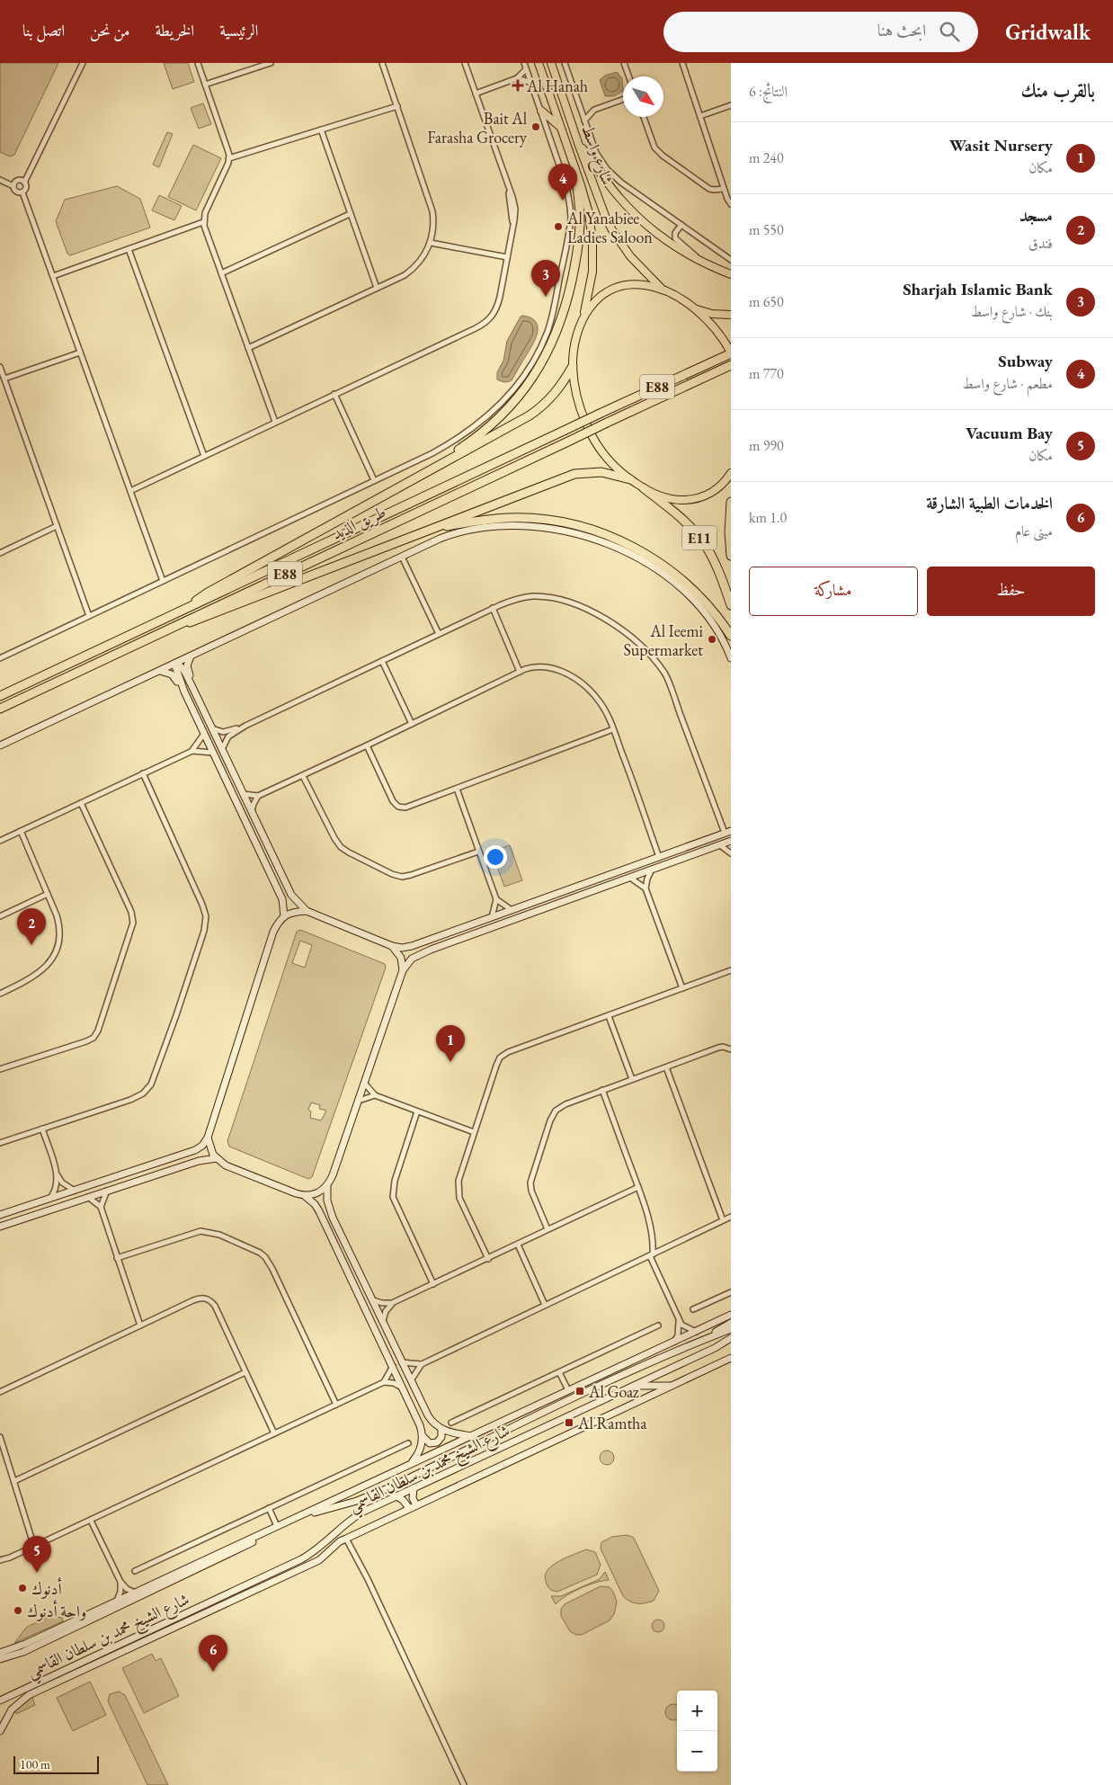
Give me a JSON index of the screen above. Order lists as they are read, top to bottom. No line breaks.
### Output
{"streets":{"highway":["E88","طريق الذيد","E11"],"main road":["شارع واسط"],"street":["شارع الشيخ محمد بن سلطان القاسمي"]},"places":{"health":["Al Hanah"],"other":["Bait Al Farasha Grocery","Al Yanabiee Ladies Saloon","Al Ieemi Supermarket","أدنوك","واحة أدنوك"],"transit":["Al Goaz","Al Ramtha"]},"scale_bar":"100 m","north":"bottom right","page":{"header":"Gridwalk","search":"ابحث هنا","nav":["الرئيسية","الخريطة","من نحن","اتصل بنا"],"heading":["بالقرب منك","النتائج: 6"],"list":[{"mark":"1","name":"Wasit Nursery","note":"مكان","value":"240 m"},{"mark":"2","name":"مسجد","note":"فندق","value":"550 m"},{"mark":"3","name":"Sharjah Islamic Bank","note":"بنك · شارع واسط","value":"650 m"},{"mark":"4","name":"Subway","note":"مطعم · شارع واسط","value":"770 m"},{"mark":"5","name":"Vacuum Bay","note":"مكان","value":"990 m"},{"mark":"6","name":"الخدمات الطبية الشارقة","note":"مبنى عام","value":"1.0 km"}],"pins":["4","3","2","1","5","6"],"buttons":["حفظ","مشاركة"],"map_buttons":["+","−"],"scale":"100 m"}}
